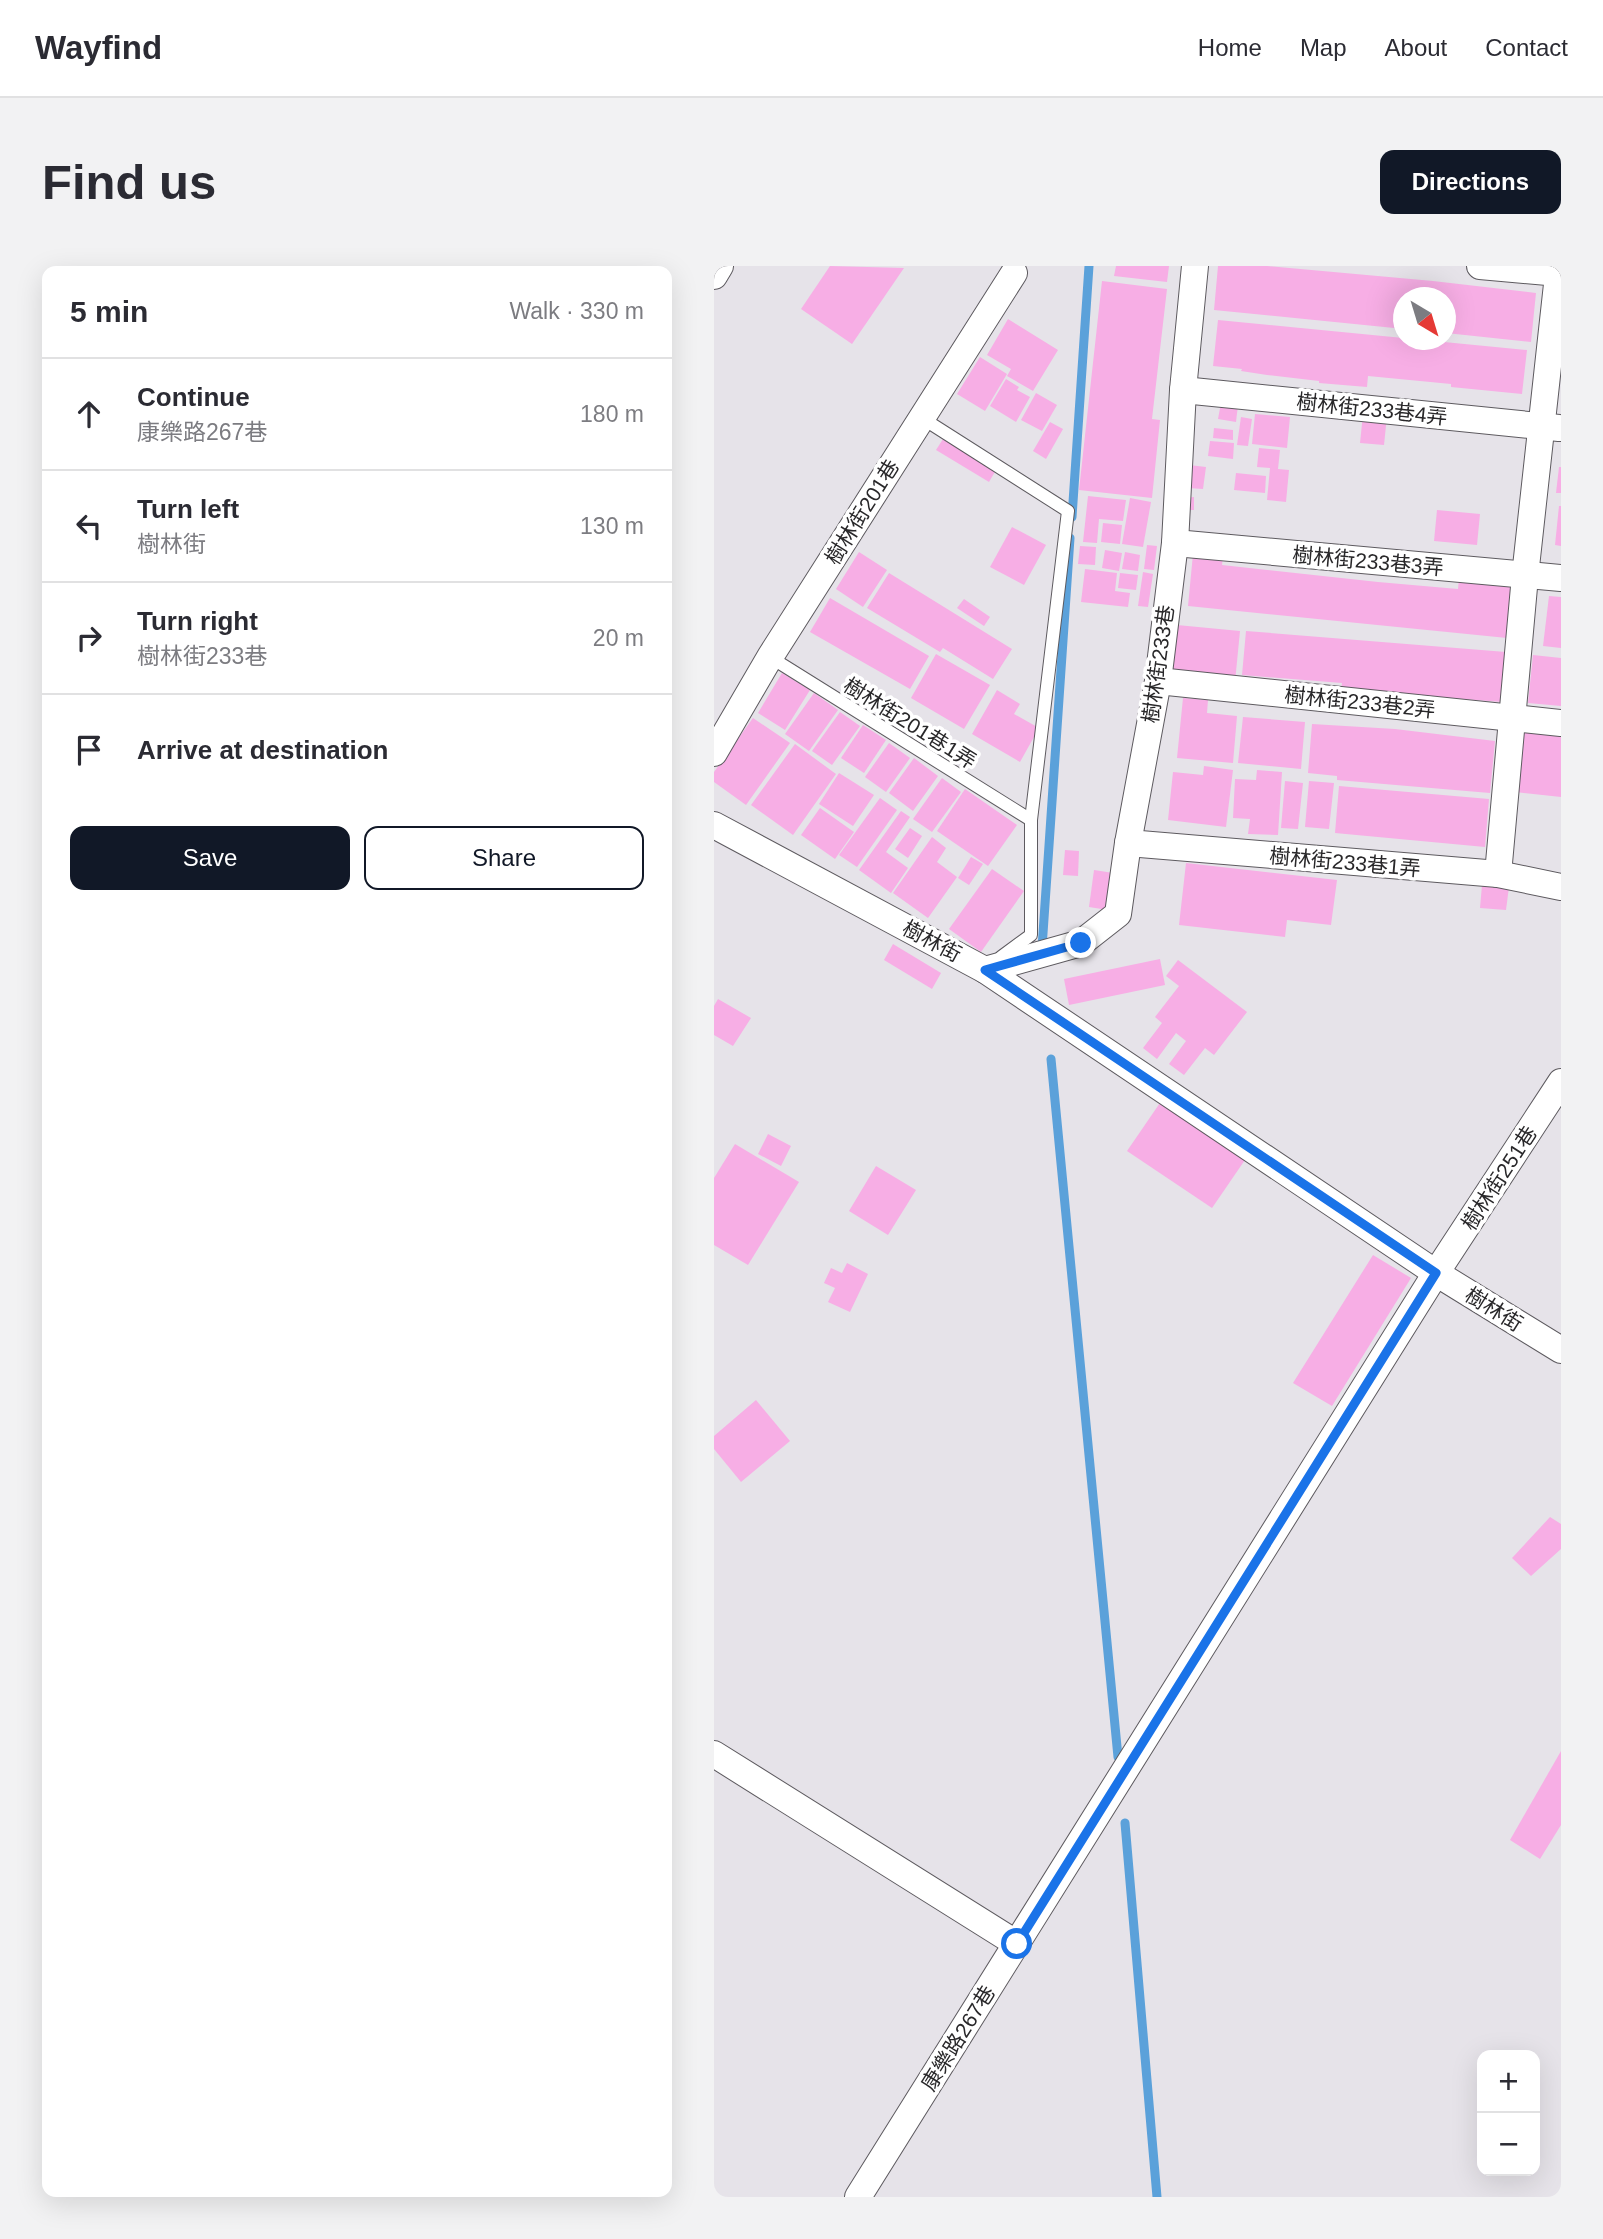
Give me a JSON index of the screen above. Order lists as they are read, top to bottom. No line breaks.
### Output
{"streets":{"street":["樹林街233巷4弄","樹林街201巷","樹林街233巷3弄","樹林街233巷","樹林街233巷2弄","樹林街233巷1弄","樹林街","樹林街251巷","康樂路267巷"],"lane":["樹林街201巷1弄"]},"crossings":[["樹林街233巷4弄","樹林街233巷"],["樹林街201巷","樹林街201巷1弄"],["樹林街233巷3弄","樹林街233巷"],["樹林街233巷","樹林街233巷2弄"],["樹林街233巷","樹林街233巷1弄"],["樹林街233巷","樹林街"],["樹林街","樹林街251巷"],["樹林街","康樂路267巷"],["樹林街251巷","康樂路267巷"]],"north":"bottom right","page":{"header":"Wayfind","nav":["Home","Map","About","Contact"],"buttons":["Directions",["Save","Share"]],"title":"Find us","heading":["5 min","Walk · 330 m"],"list":[["Continue","康樂路267巷","180 m"],["Turn left","樹林街","130 m"],["Turn right","樹林街233巷","20 m"],"Arrive at destination"],"map_buttons":["+","−"]}}
